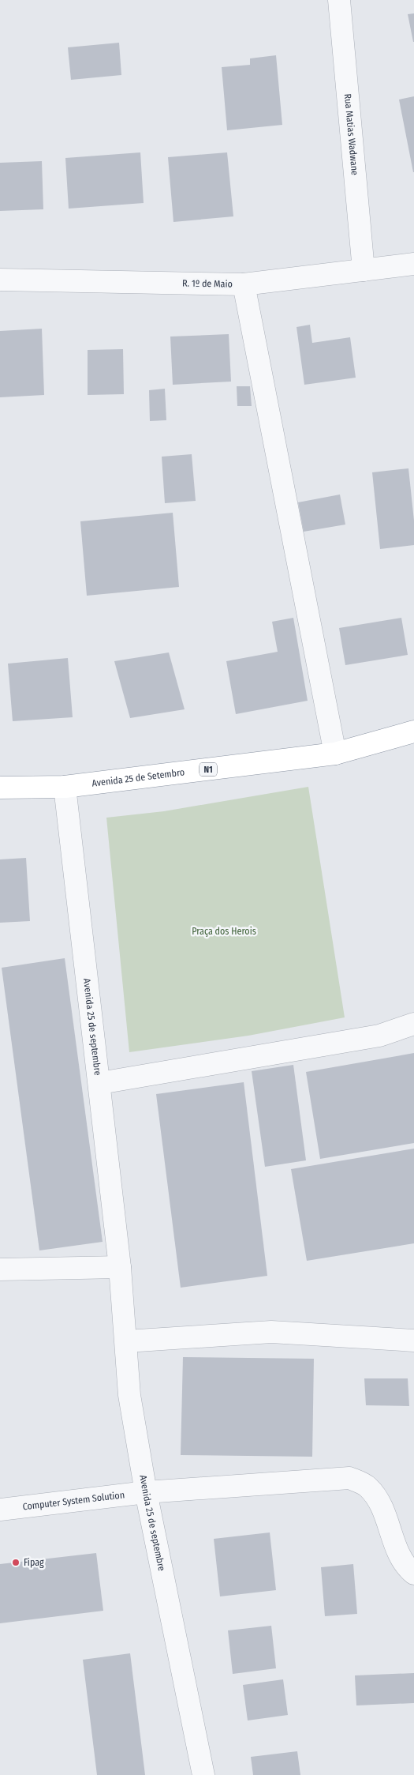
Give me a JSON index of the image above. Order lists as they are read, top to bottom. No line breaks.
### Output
{"streets":{"highway":["N1","Avenida 25 de Setembro"],"street":["Rua Matias Wadwane","R. 1º de Maio","Avenida 25 de septembre","Computer System Solution"]},"crossings":[["Rua Matias Wadwane","R. 1º de Maio"],["Avenida 25 de Setembro","Avenida 25 de septembre"],["Avenida 25 de septembre","Computer System Solution"]],"parks":["Praça dos Herois"],"places":["Fipag"]}
